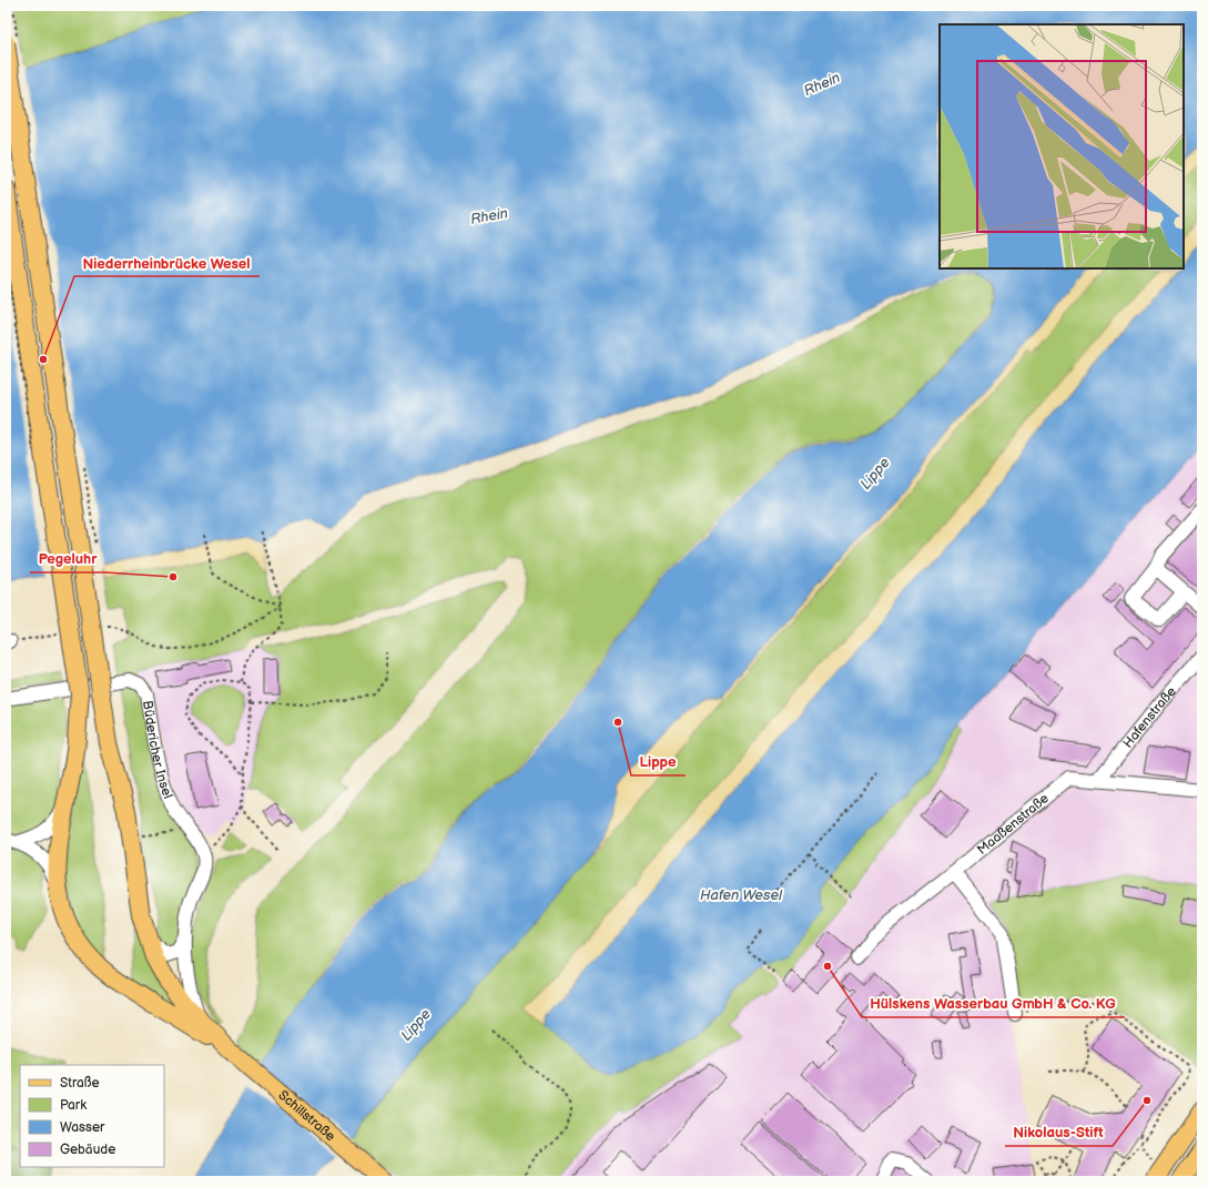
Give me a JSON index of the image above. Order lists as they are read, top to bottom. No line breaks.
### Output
{"streets":{"main road":["Schillstraße"],"street":["Hafenstraße","Büdericher Insel","Maaßenstraße"]},"crossings":[["Hafenstraße","Maaßenstraße"]],"water":["Rhein","Lippe","Hafen Wesel"],"places":["Niederrheinbrücke Wesel","Pegeluhr","Lippe","Hülskens Wasserbau GmbH & Co. KG","Nikolaus-Stift"],"legend":["Straße","Park","Wasser","Gebäude"]}
